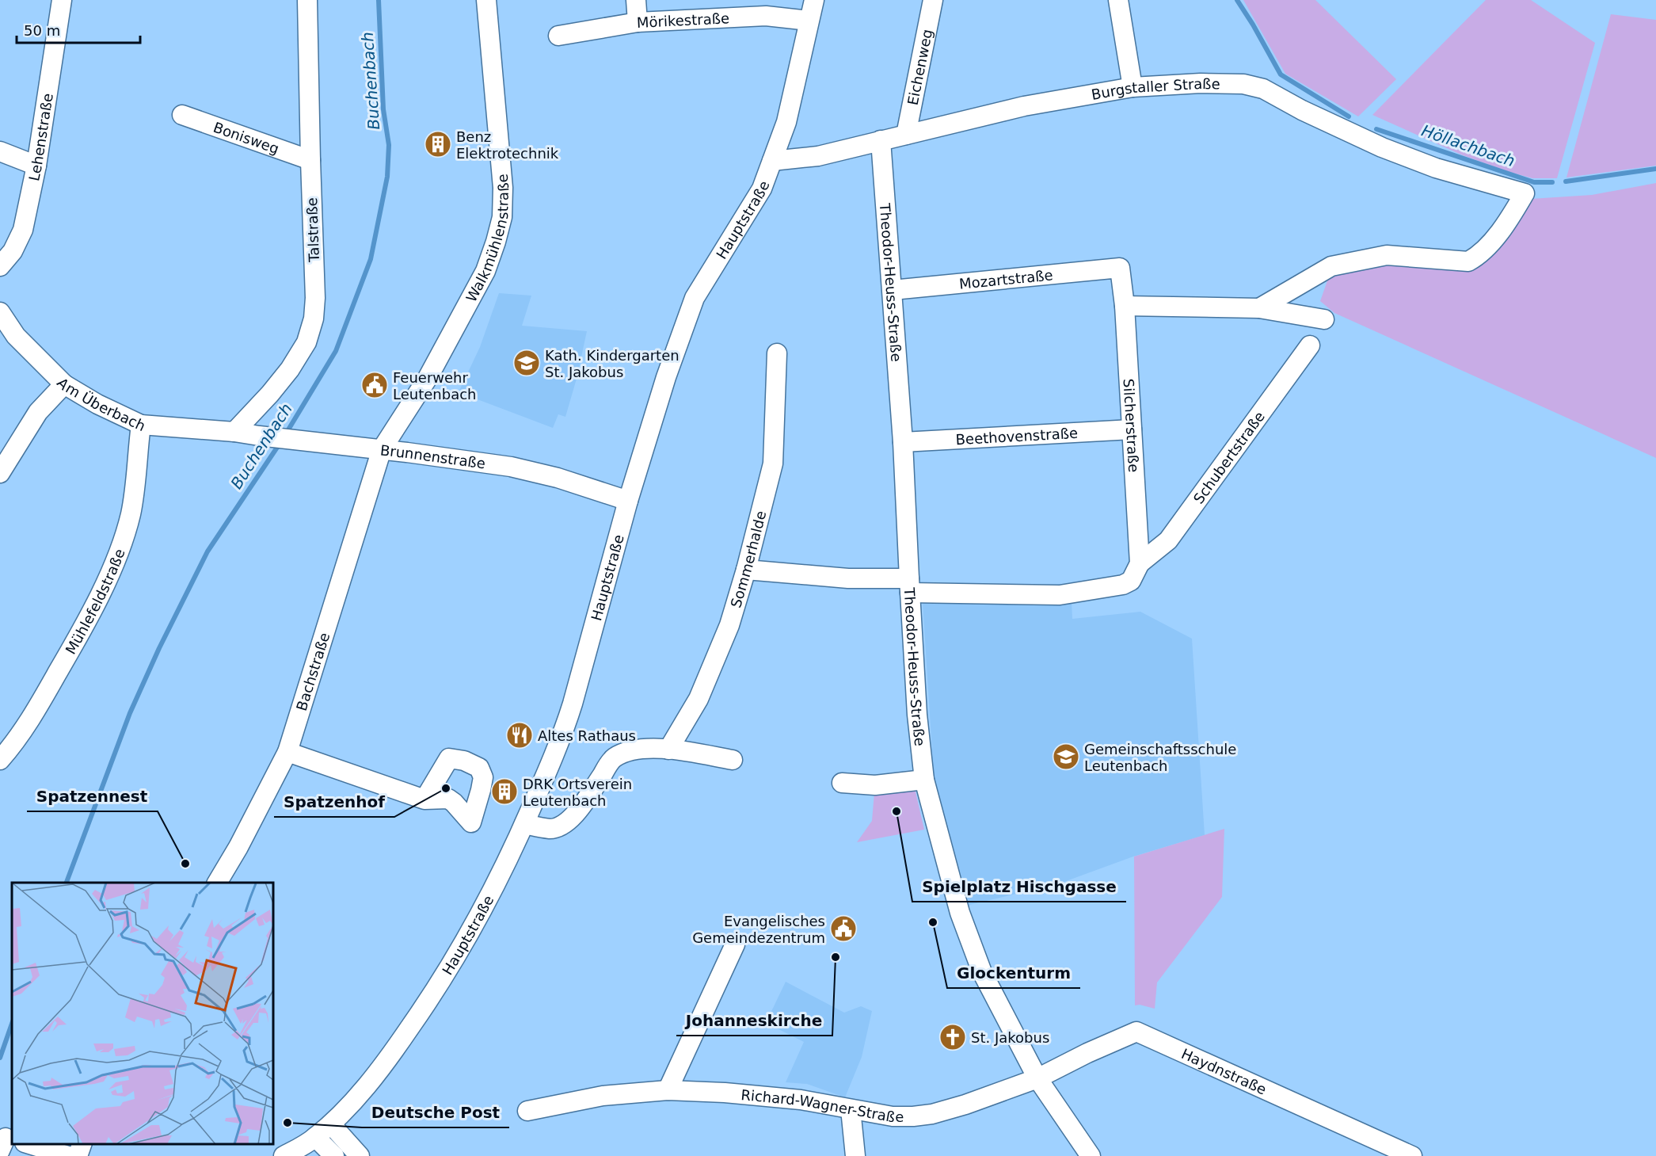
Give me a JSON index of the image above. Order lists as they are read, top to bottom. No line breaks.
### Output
{"streets":{"street":["Mörikestraße","Eichenweg","Burgstaller Straße","Lehenstraße","Bonisweg","Hauptstraße","Talstraße","Walkmühlenstraße","Mozartstraße","Theodor-Heuss-Straße","Am Überbach","Silcherstraße","Beethovenstraße","Brunnenstraße","Schubertstraße","Sommerhalde","Mühlefeldstraße","Bachstraße","Haydnstraße","Richard-Wagner-Straße"]},"crossings":[["Mörikestraße","Hauptstraße"],["Eichenweg","Burgstaller Straße"],["Burgstaller Straße","Hauptstraße"],["Burgstaller Straße","Theodor-Heuss-Straße"],["Bonisweg","Talstraße"],["Hauptstraße","Brunnenstraße"],["Talstraße","Am Überbach"],["Talstraße","Brunnenstraße"],["Walkmühlenstraße","Brunnenstraße"],["Walkmühlenstraße","Bachstraße"],["Mozartstraße","Theodor-Heuss-Straße"],["Mozartstraße","Silcherstraße"],["Theodor-Heuss-Straße","Beethovenstraße"],["Theodor-Heuss-Straße","Haydnstraße"],["Theodor-Heuss-Straße","Richard-Wagner-Straße"],["Am Überbach","Brunnenstraße"],["Am Überbach","Mühlefeldstraße"],["Silcherstraße","Beethovenstraße"],["Silcherstraße","Schubertstraße"],["Brunnenstraße","Bachstraße"],["Haydnstraße","Richard-Wagner-Straße"]],"water":["Buchenbach","Höllachbach"],"places":{"building":["Benz Elektrotechnik","DRK Ortsverein Leutenbach"],"school or university":["Kath. Kindergarten St. Jakobus","Gemeinschaftsschule Leutenbach"],"public building":["Feuerwehr Leutenbach","Evangelisches Gemeindezentrum"],"restaurant":["Altes Rathaus"],"other":["Spatzenhof","Spielplatz Hischgasse","Spatzennest","Glockenturm","Johanneskirche","Deutsche Post"],"church":["St. Jakobus"]},"scale_bar":"50 m"}
